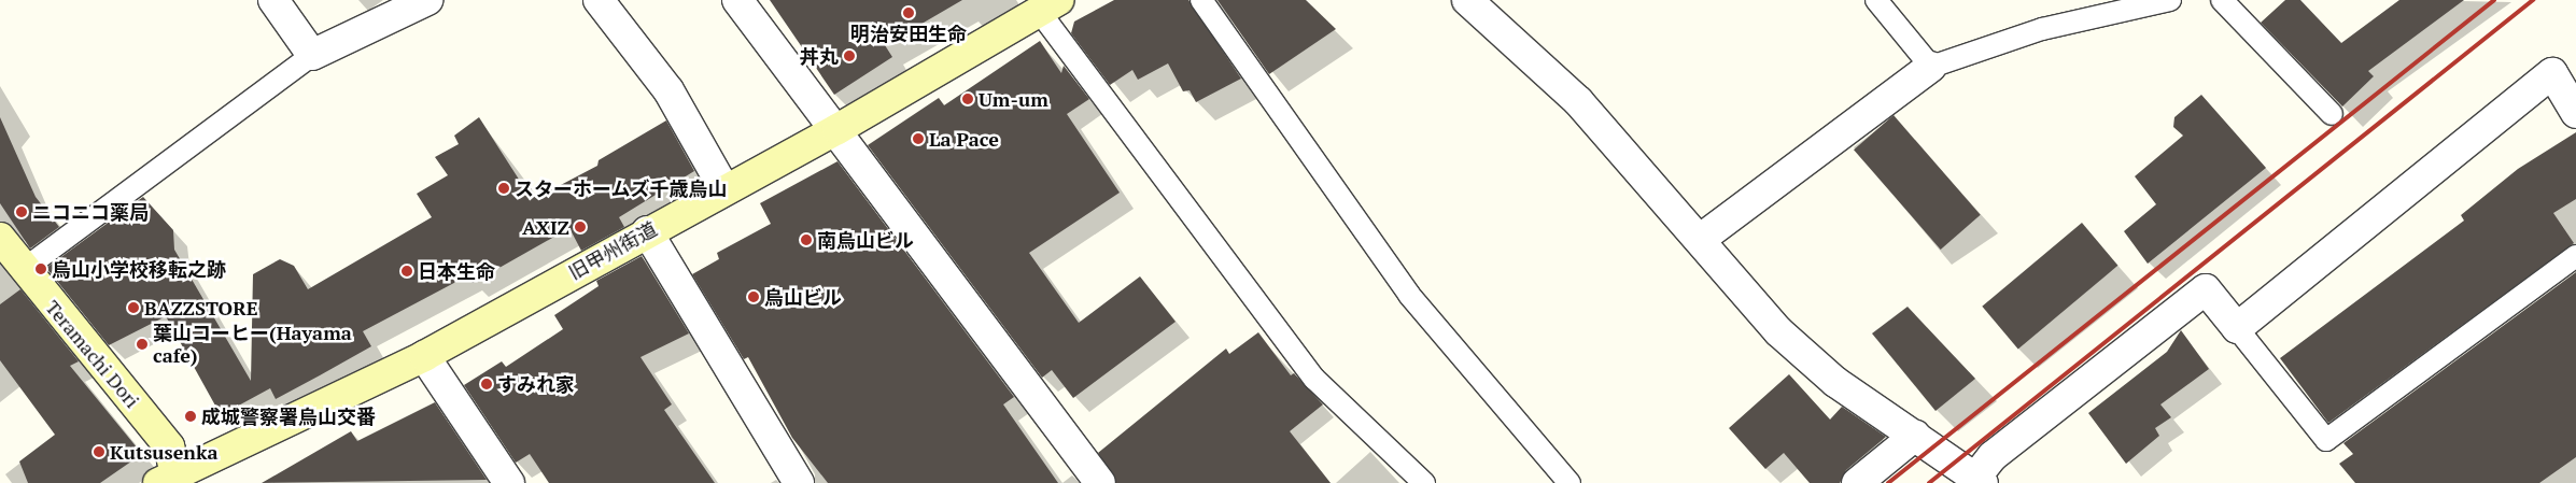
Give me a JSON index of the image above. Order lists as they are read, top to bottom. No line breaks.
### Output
{"streets":{"street":["旧甲州街道","Teramachi Dori"]},"crossings":[["旧甲州街道","Teramachi Dori"]],"places":["明治安田生命","丼丸","Um-um","La Pace","スターホームズ千歳烏山","ニコニコ薬局","AXIZ","南烏山ビル","烏山小学校移転之跡","日本生命","烏山ビル","BAZZSTORE","葉山コーヒー(Hayama cafe)","すみれ家","成城警察署烏山交番","Kutsusenka"]}
